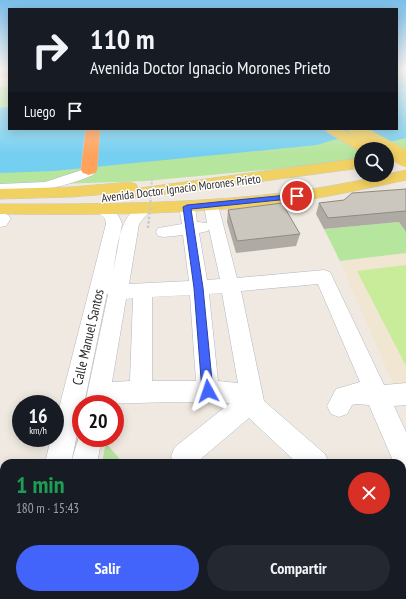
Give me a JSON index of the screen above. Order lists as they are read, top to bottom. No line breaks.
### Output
{"streets":{"main road":["Avenida Doctor Ignacio Morones Prieto"],"street":["Calle Manuel Santos"]},"crossings":[["Avenida Doctor Ignacio Morones Prieto","Calle Manuel Santos"]],"page":{"turn":["110 m","Avenida Doctor Ignacio Morones Prieto"],"then":"Luego","speed":"16 km/h","limit":"20","heading":["1 min","180 m · 15:43"],"buttons":["Salir","Compartir"]}}
